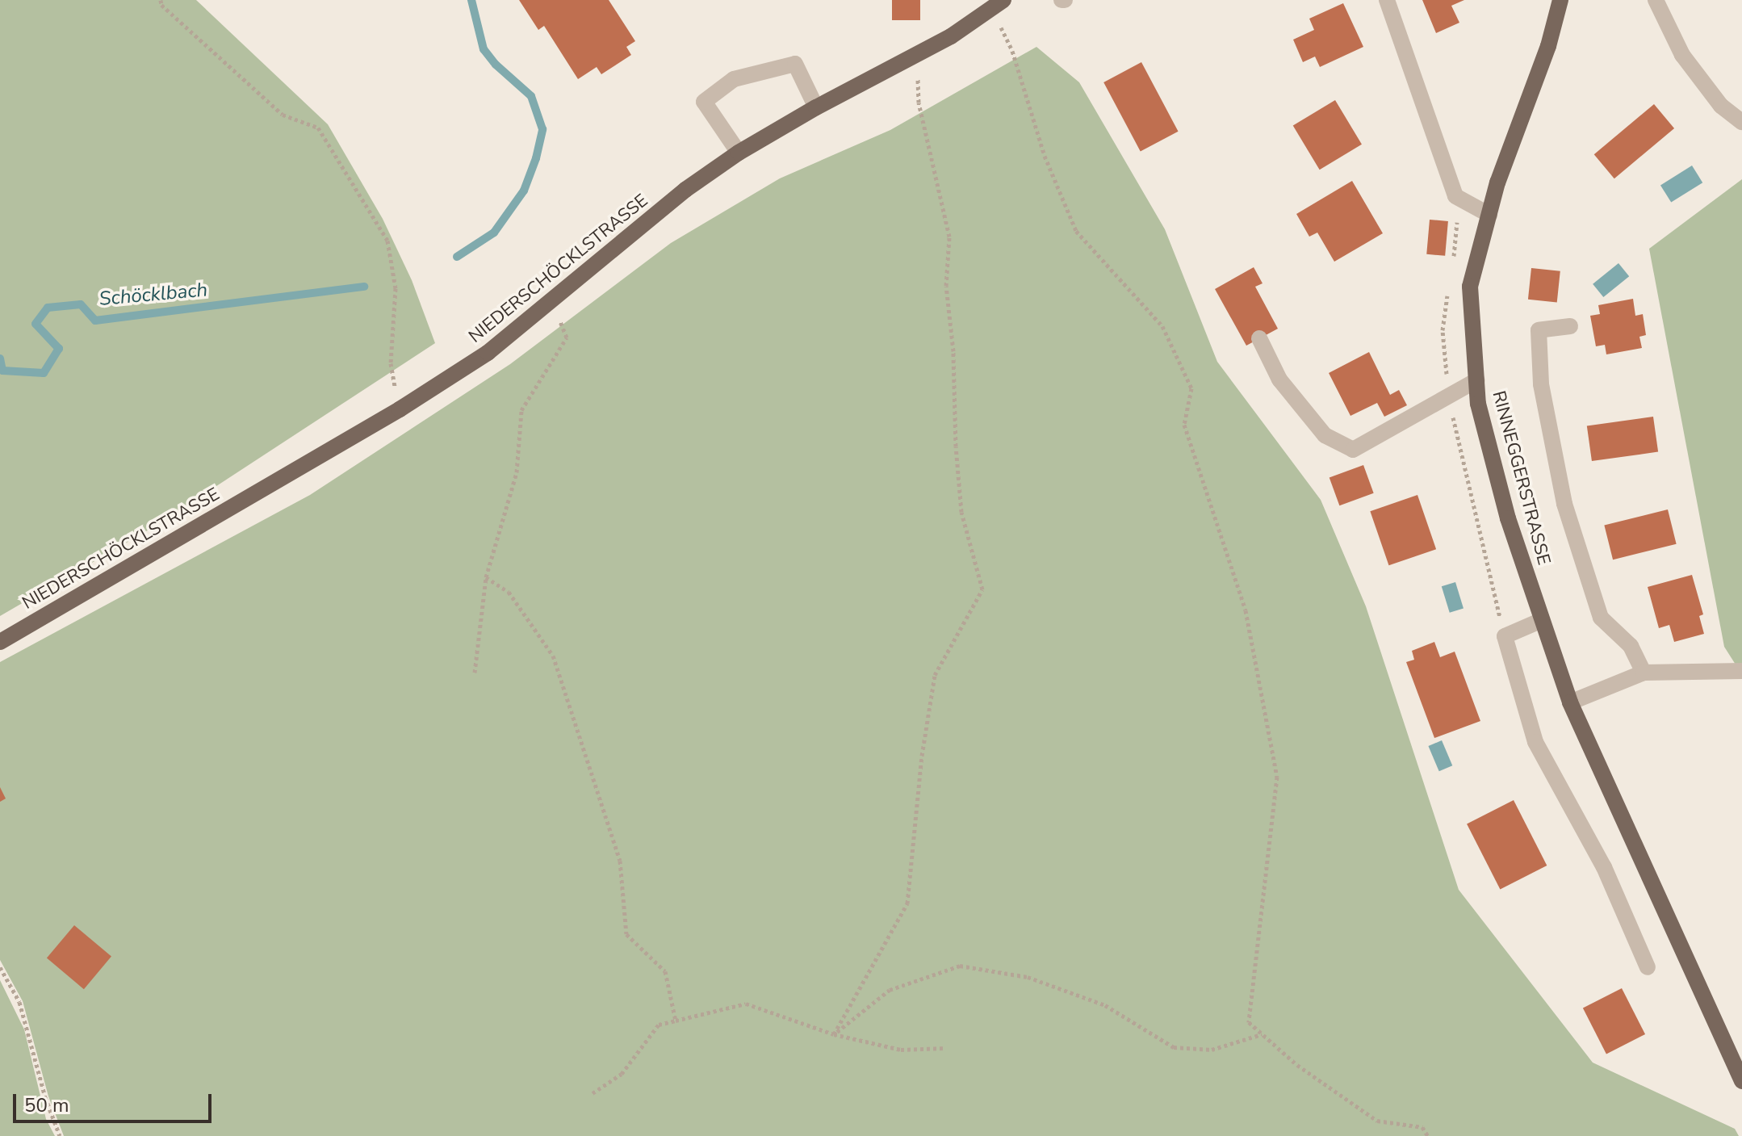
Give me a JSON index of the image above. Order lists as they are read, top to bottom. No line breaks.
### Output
{"streets":{"main road":["NIEDERSCHÖCKLSTRASSE","RINNEGGERSTRASSE"]},"water":["Schöcklbach"],"scale_bar":"50 m"}
